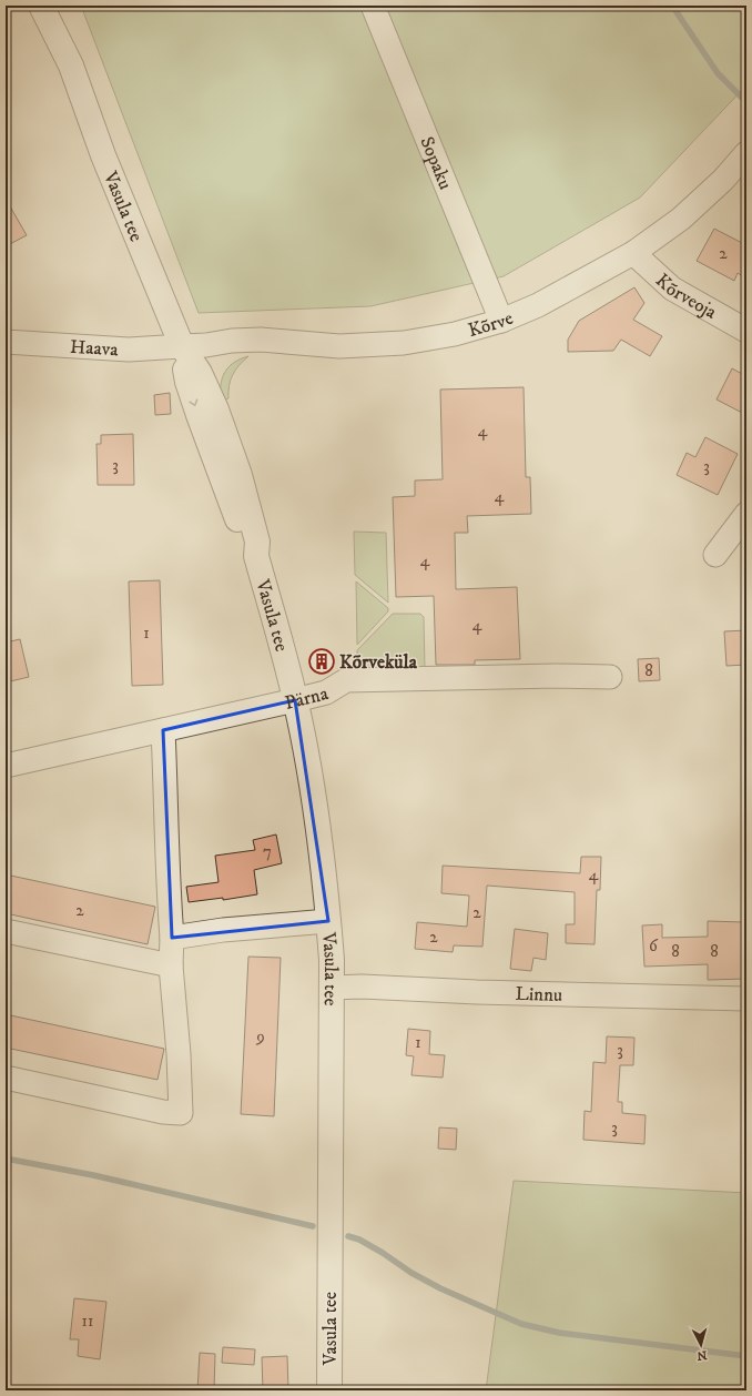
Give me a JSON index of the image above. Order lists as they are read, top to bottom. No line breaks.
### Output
{"streets":{"street":["Sopaku","Vasula tee","Kõrveoja","Kõrve","Haava","Pärna","Linnu"]},"crossings":[["Sopaku","Kõrve"],["Vasula tee","Kõrve"],["Vasula tee","Haava"],["Vasula tee","Pärna"],["Vasula tee","Linnu"],["Kõrveoja","Kõrve"],["Kõrve","Haava"]],"places":{"building":["Kõrveküla"]},"house_numbers":["2","4","3","3","4","4","4","1","8","7","4","2","2","2","6","8","8","9","1","3","3","11"],"north":"bottom"}
